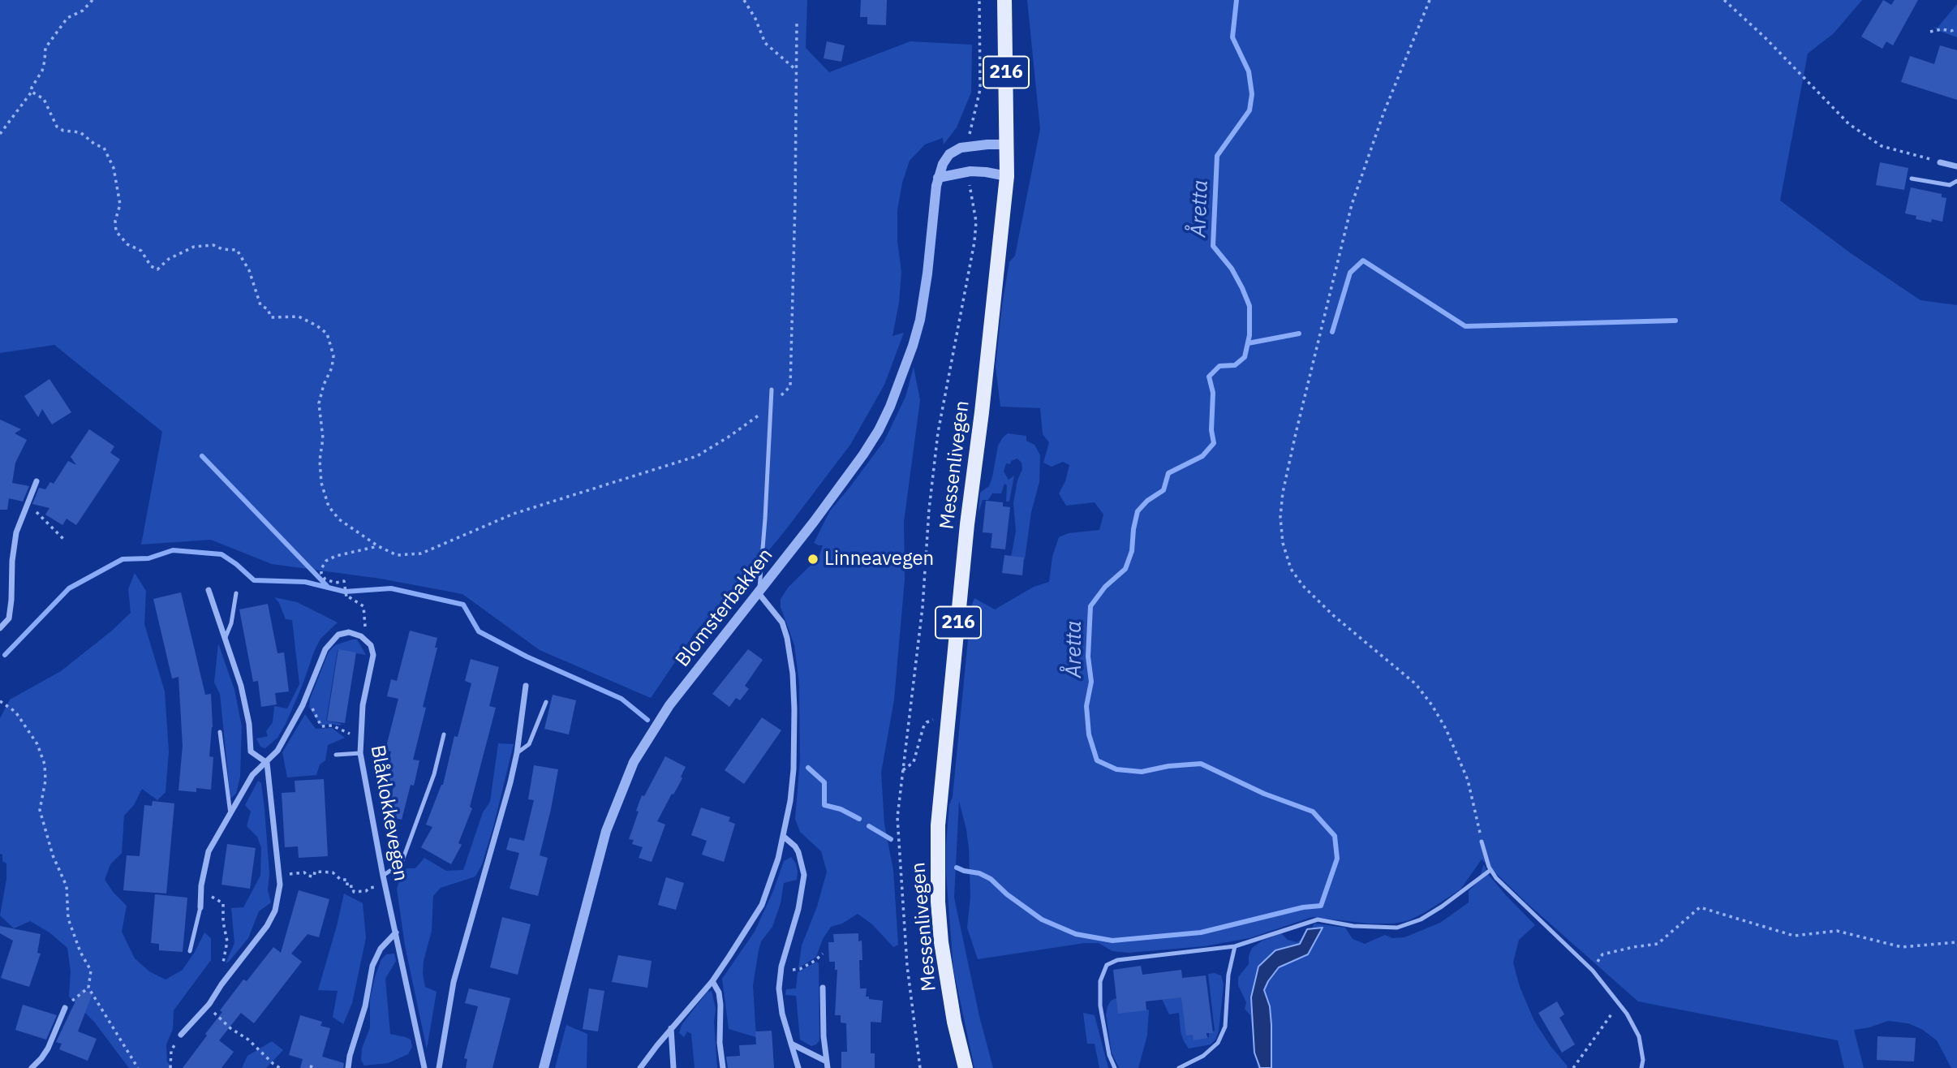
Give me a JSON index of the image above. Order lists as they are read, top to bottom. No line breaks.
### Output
{"streets":{"main road":["216","Messenlivegen"],"street":["Blomsterbakken","Blåklokkevegen"]},"crossings":[["Messenlivegen","Blomsterbakken"]],"water":["Åretta"],"places":["Linneavegen"]}
